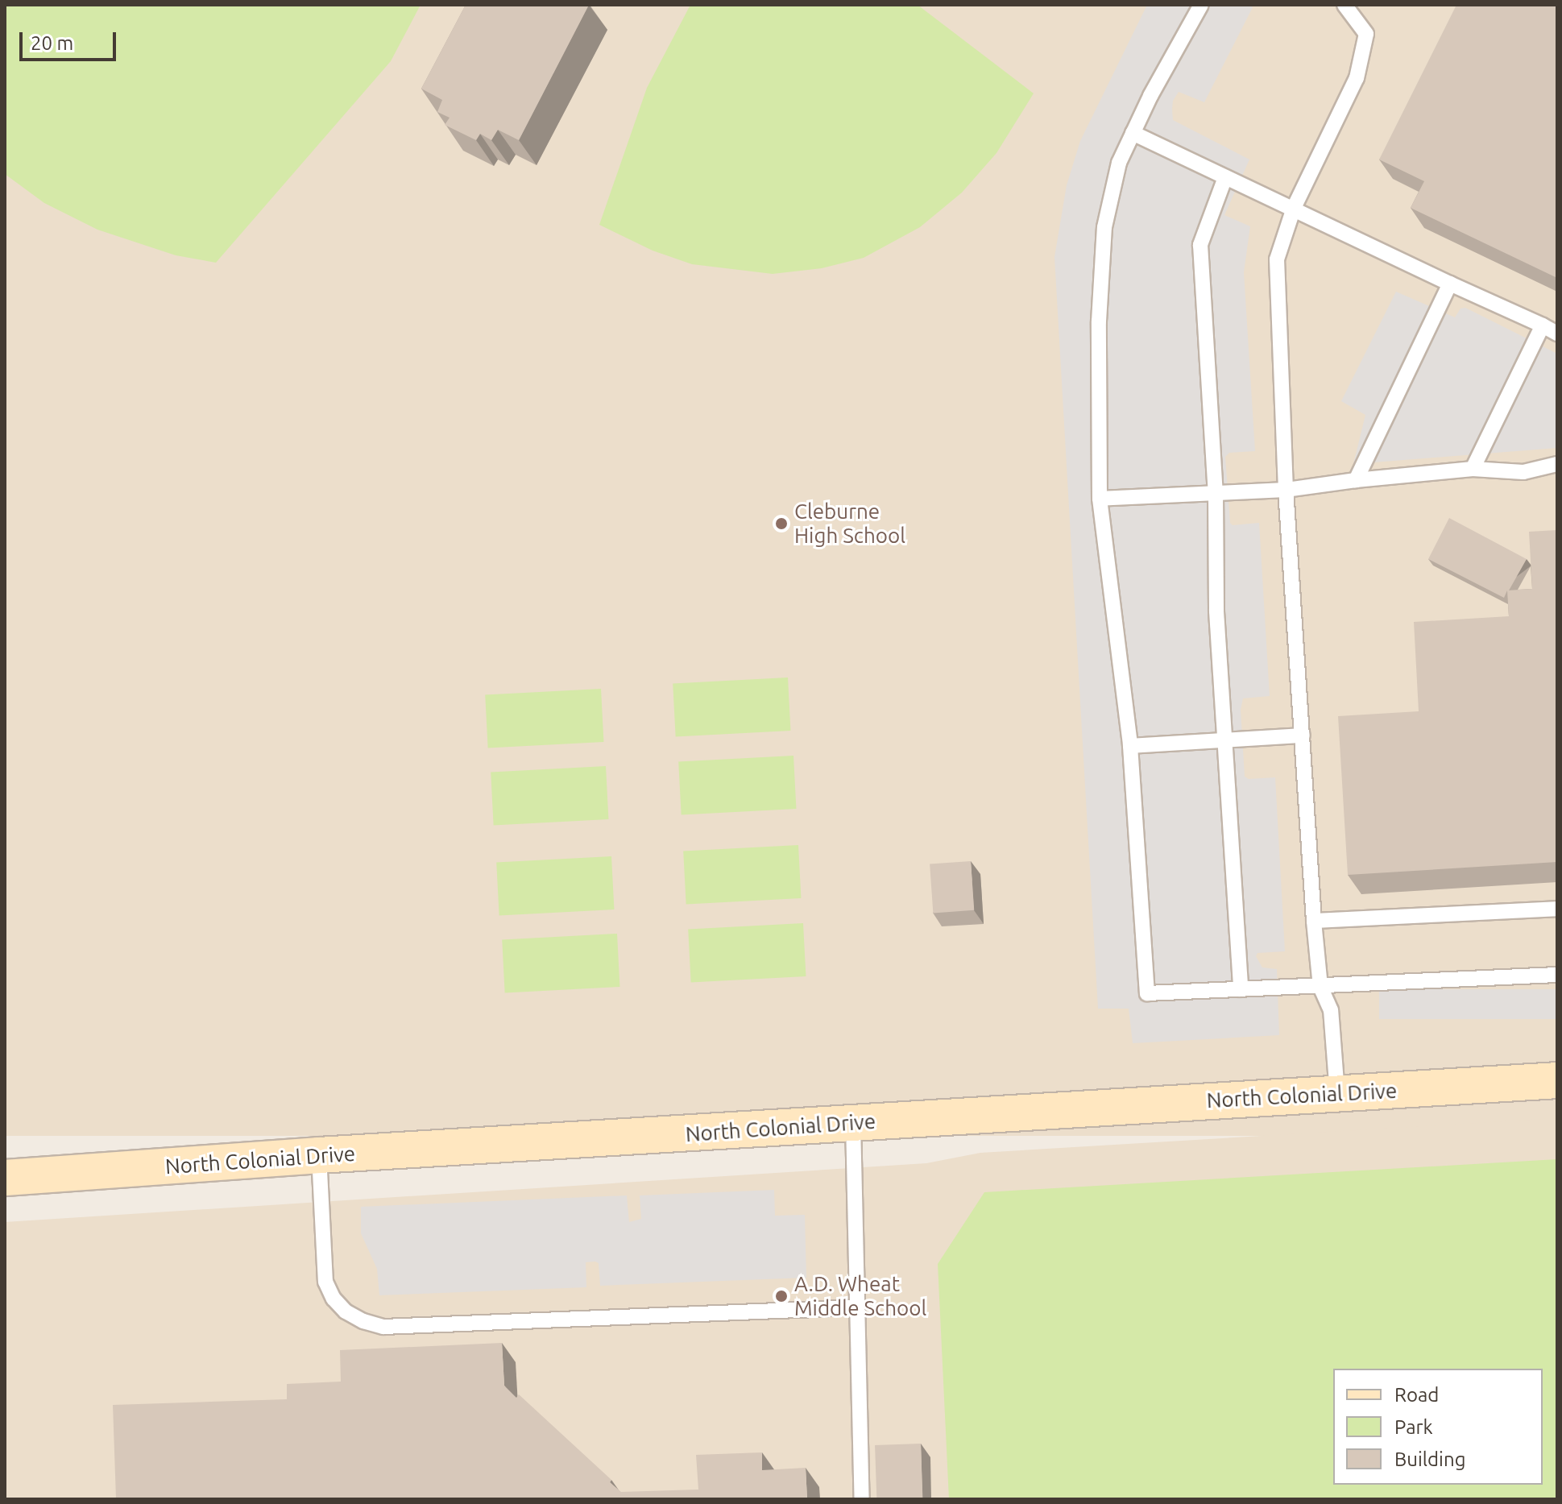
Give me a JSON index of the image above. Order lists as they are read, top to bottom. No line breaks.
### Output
{"streets":{"street":["North Colonial Drive"]},"places":["Cleburne High School","A.D. Wheat Middle School"],"legend":["Road","Park","Building"],"scale_bar":"20 m"}
